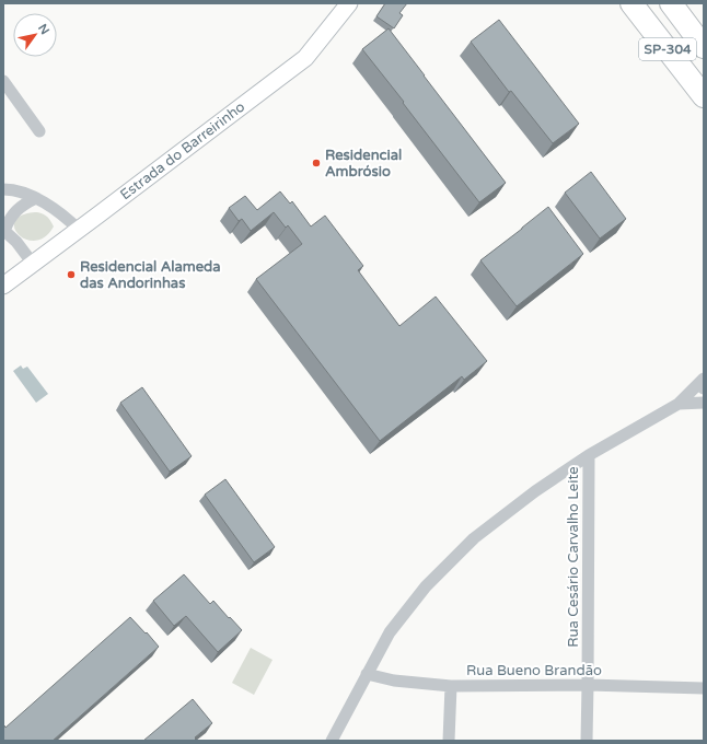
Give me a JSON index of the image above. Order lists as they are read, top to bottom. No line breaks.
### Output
{"streets":{"highway":["SP-304"],"main road":["Estrada do Barreirinho"],"street":["Rua Cesário Carvalho Leite","Rua Bueno Brandão"]},"crossings":[["Rua Cesário Carvalho Leite","Rua Bueno Brandão"]],"places":["Residencial Ambrósio","Residencial Alameda das Andorinhas"],"north":"top right"}
